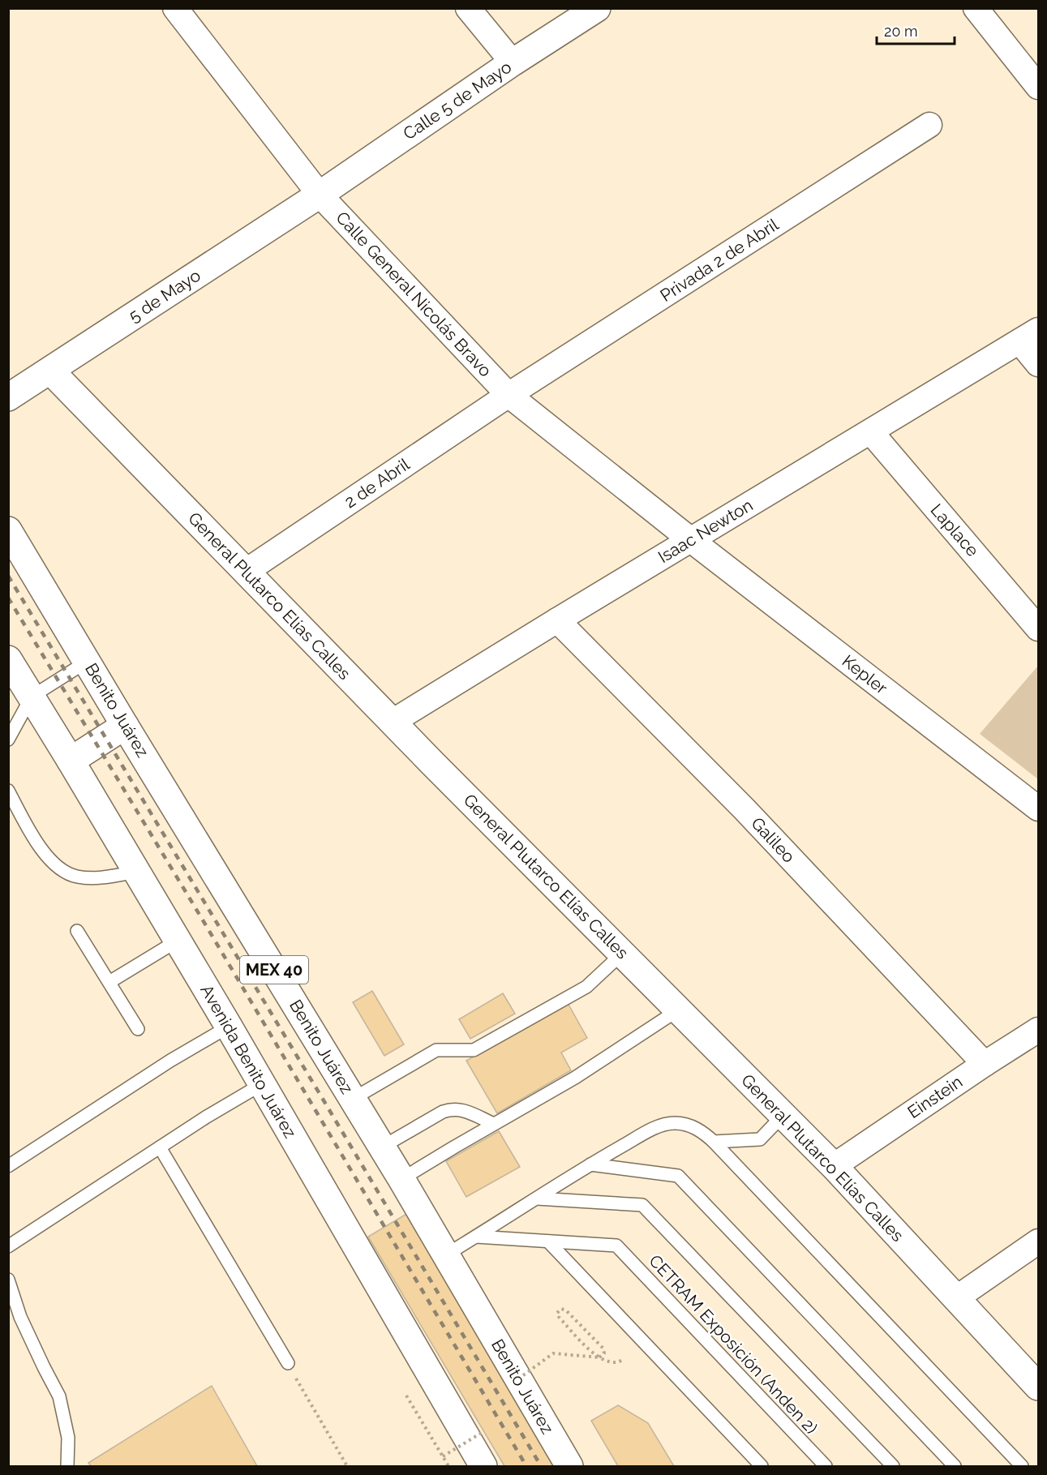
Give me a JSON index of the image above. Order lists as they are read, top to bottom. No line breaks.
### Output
{"streets":{"main road":["Calle 5 de Mayo","5 de Mayo","General Plutarco Elías Calles","Benito Juárez","MEX 40","Avenida Benito Juárez"],"street":["Privada 2 de Abril","Calle General Nicolás Bravo","2 de Abril","Laplace","Isaac Newton","Kepler","Galileo","Einstein"],"lane":["CETRAM Exposición (Anden 2)"]},"crossings":[["Calle 5 de Mayo","Calle General Nicolás Bravo"],["Calle 5 de Mayo","5 de Mayo"],["Privada 2 de Abril","Calle General Nicolás Bravo"],["Privada 2 de Abril","2 de Abril"],["Calle General Nicolás Bravo","5 de Mayo"],["Calle General Nicolás Bravo","2 de Abril"],["Calle General Nicolás Bravo","Isaac Newton"],["Calle General Nicolás Bravo","Kepler"],["5 de Mayo","General Plutarco Elías Calles"],["2 de Abril","General Plutarco Elías Calles"],["Laplace","Isaac Newton"],["Isaac Newton","General Plutarco Elías Calles"],["Isaac Newton","Kepler"],["Isaac Newton","Galileo"],["General Plutarco Elías Calles","Einstein"],["Galileo","Einstein"]],"scale_bar":"20 m"}
